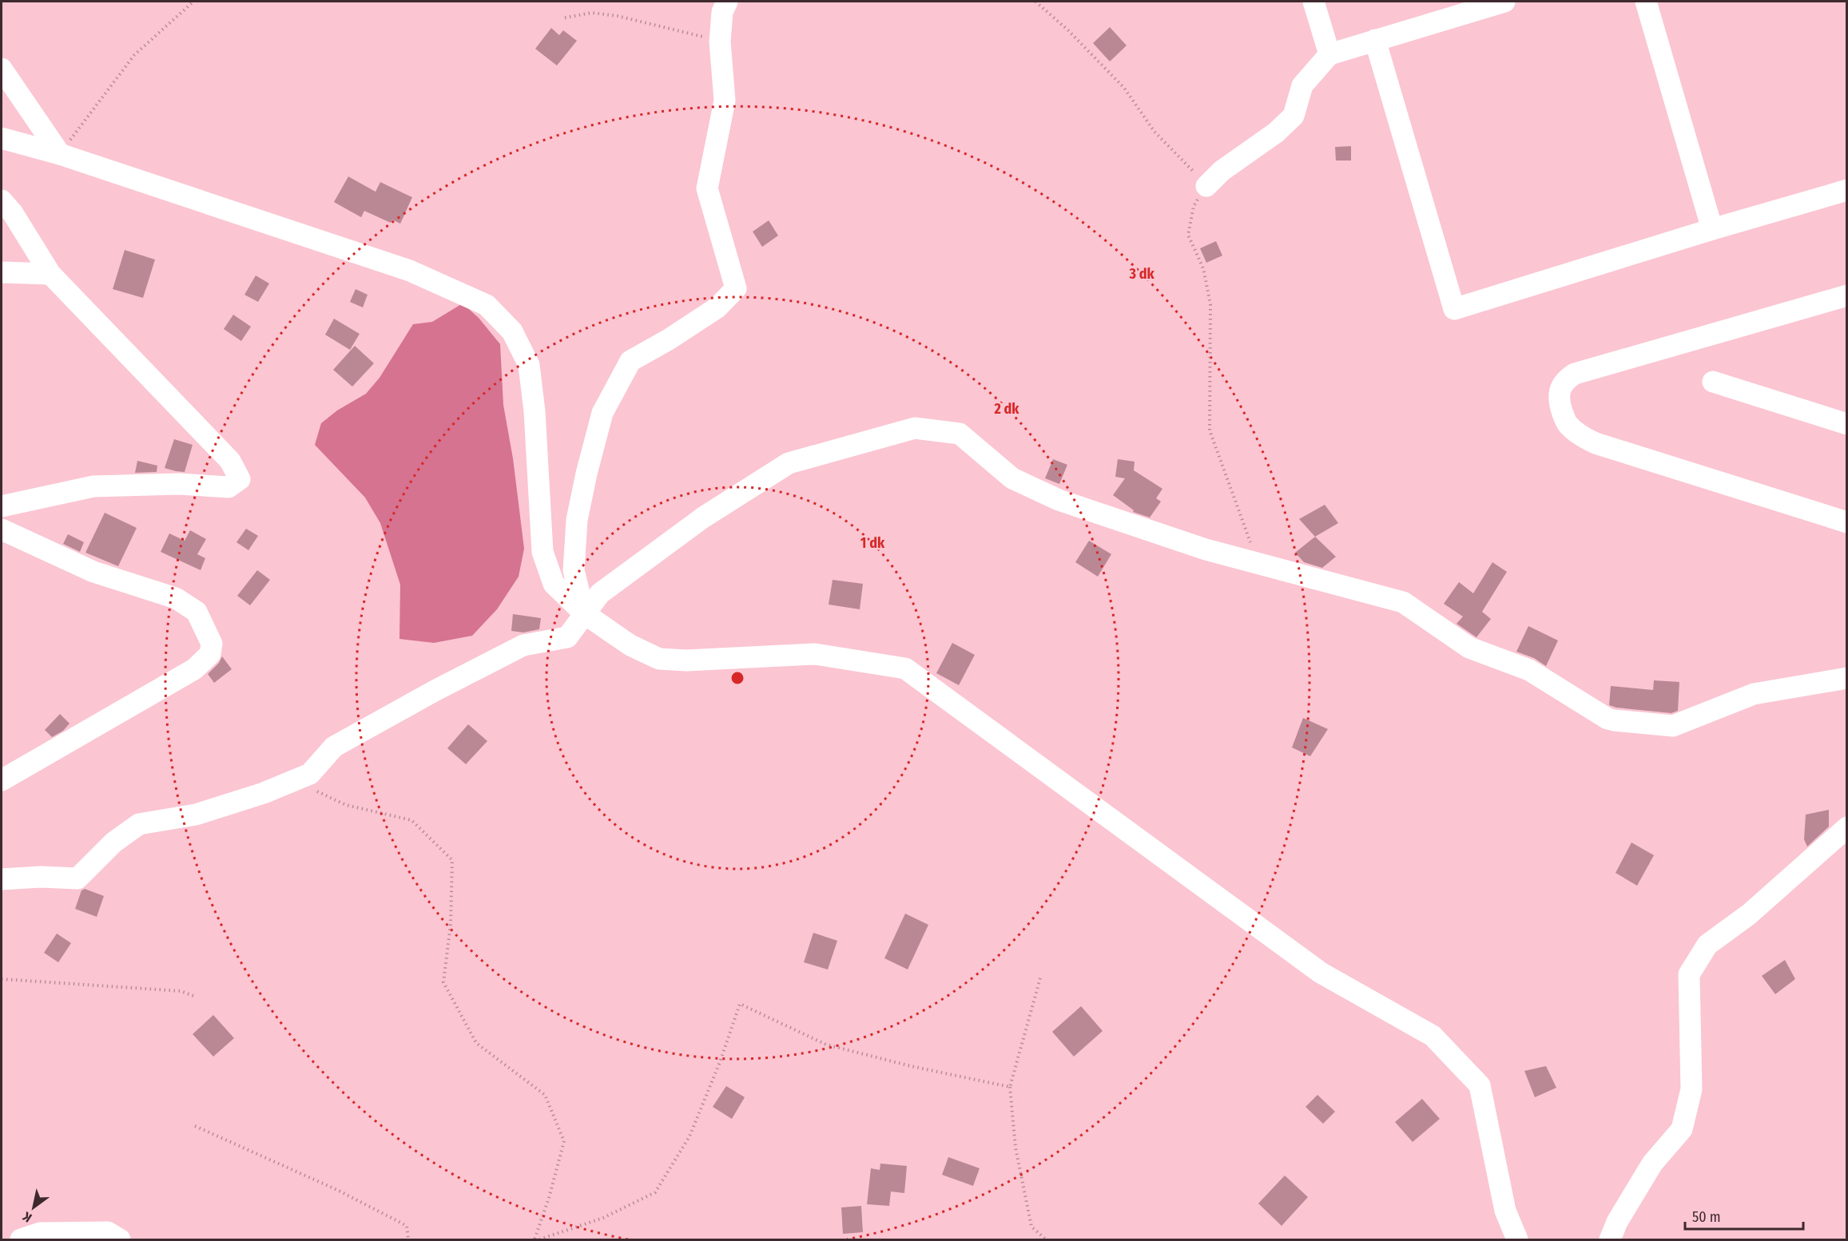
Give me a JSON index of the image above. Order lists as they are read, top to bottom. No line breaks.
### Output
{"scale_bar":"50 m","north":"bottom left","rings":["3 dk","2 dk","1 dk"]}
